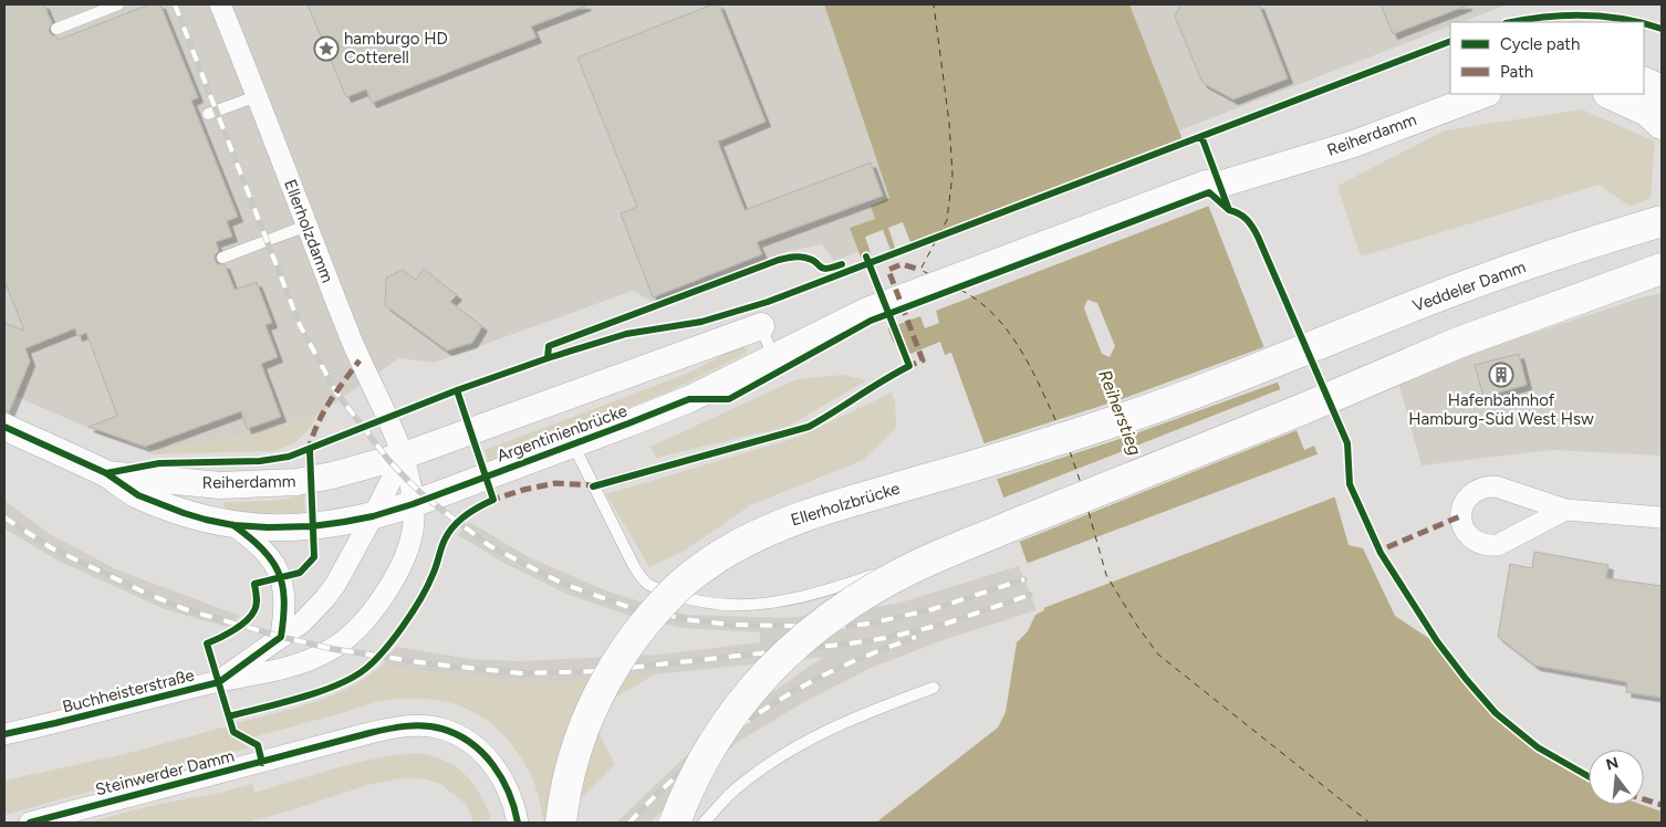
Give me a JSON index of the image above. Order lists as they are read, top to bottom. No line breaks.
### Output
{"streets":{"main road":["Veddeler Damm","Ellerholzbrücke"],"street":["Reiherdamm","Ellerholzdamm","Argentinienbrücke","Buchheisterstraße","Steinwerder Damm"]},"crossings":[["Reiherdamm","Ellerholzdamm"],["Reiherdamm","Argentinienbrücke"],["Reiherdamm","Buchheisterstraße"],["Ellerholzdamm","Argentinienbrücke"],["Ellerholzdamm","Buchheisterstraße"],["Veddeler Damm","Ellerholzbrücke"],["Argentinienbrücke","Buchheisterstraße"]],"water":["Reiherstieg"],"places":{"place":["hamburgo HD Cotterell"],"building":["Hafenbahnhof Hamburg-Süd West Hsw"]},"legend":["Cycle path","Path"],"north":"top"}
